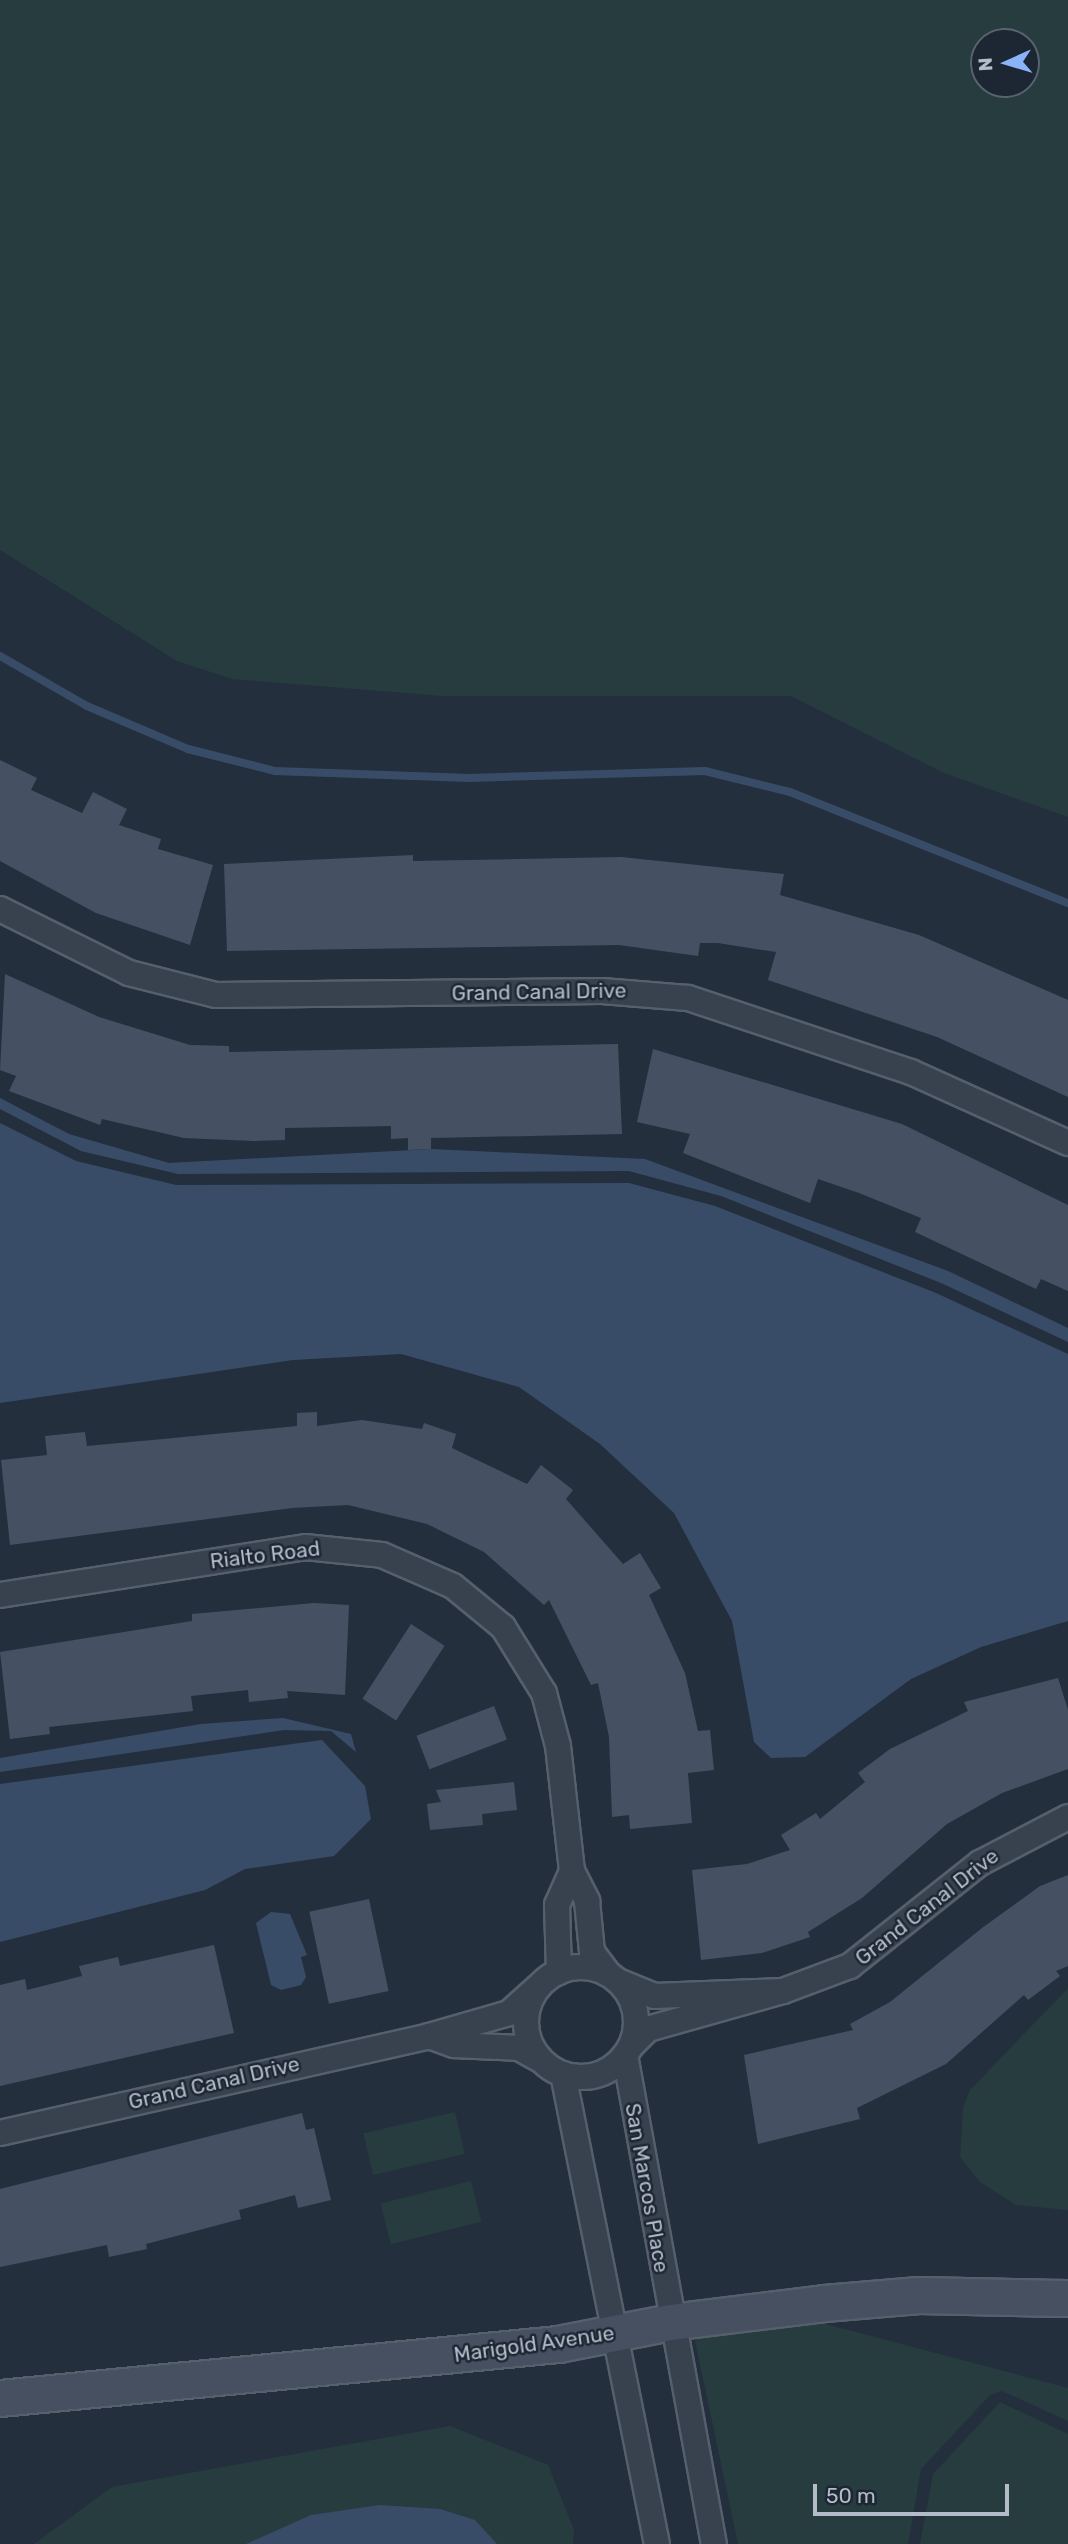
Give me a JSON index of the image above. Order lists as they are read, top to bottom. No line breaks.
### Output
{"streets":{"main road":["Marigold Avenue"],"street":["Grand Canal Drive","Rialto Road","San Marcos Place"]},"crossings":[["Grand Canal Drive","Rialto Road"],["Grand Canal Drive","San Marcos Place"],["Rialto Road","San Marcos Place"],["San Marcos Place","Marigold Avenue"]],"scale_bar":"50 m","north":"left"}
